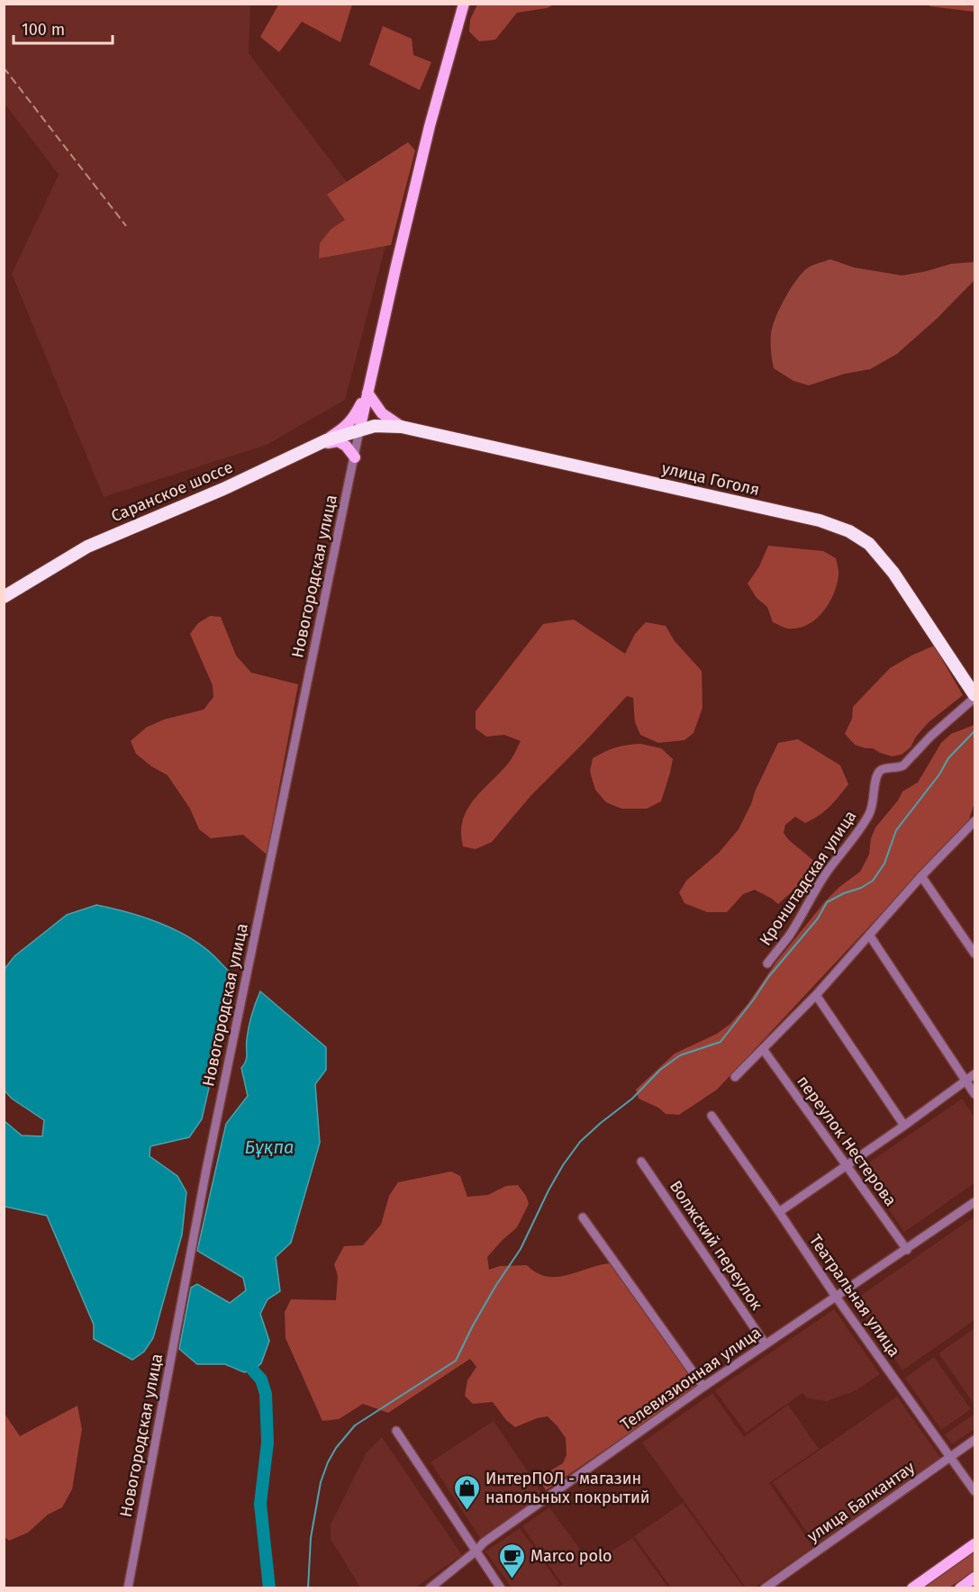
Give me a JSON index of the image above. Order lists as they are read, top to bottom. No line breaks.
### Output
{"streets":{"highway":["улица Гоголя","Саранское шоссе"],"street":["Новогородская улица","Кронштадская улица","переулок Нестерова","Волжский переулок","Театральная улица","Телевизионная улица","улица Балкантау"]},"crossings":[["улица Гоголя","Саранское шоссе"],["улица Гоголя","Новогородская улица"],["улица Гоголя","Кронштадская улица"],["Саранское шоссе","Новогородская улица"],["переулок Нестерова","Телевизионная улица"],["Волжский переулок","Телевизионная улица"],["Театральная улица","Телевизионная улица"],["Театральная улица","улица Балкантау"]],"water":["Бұқпа"],"places":{"shop":["ИнтерПОЛ - магазин напольных покрытий"],"cafe":["Marco polo"]},"scale_bar":"100 m"}
